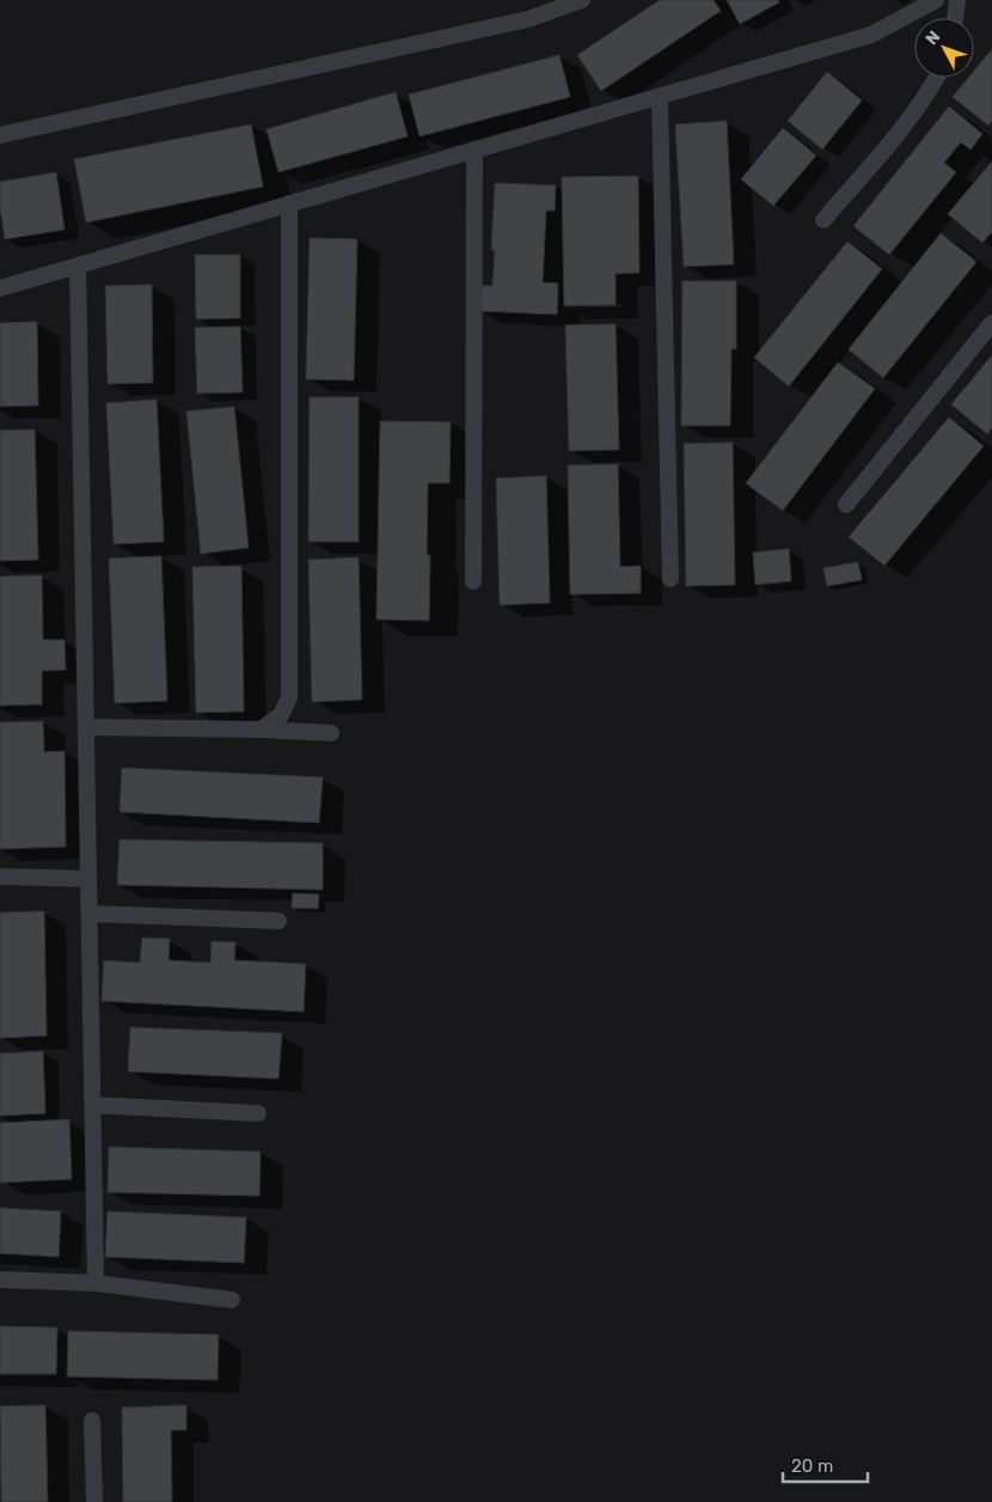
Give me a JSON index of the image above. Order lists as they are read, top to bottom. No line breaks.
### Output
{"scale_bar":"20 m","north":"top left"}
